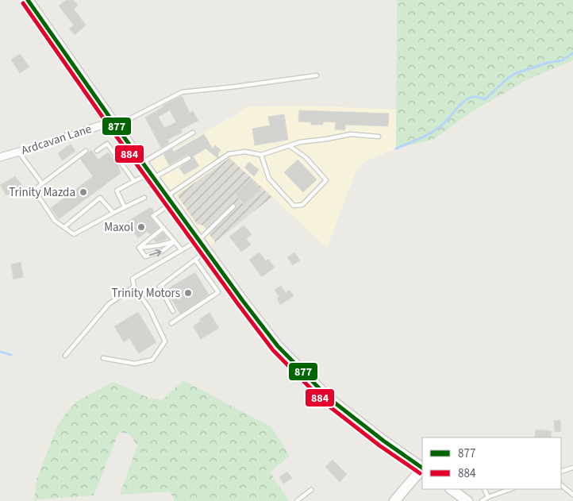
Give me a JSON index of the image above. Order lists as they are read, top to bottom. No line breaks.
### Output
{"streets":{"street":["Ardcavan Lane"]},"places":["Trinity Mazda","Maxol","Trinity Motors"],"lines":["transit line 877","transit line 884"],"legend":["877","884"]}
